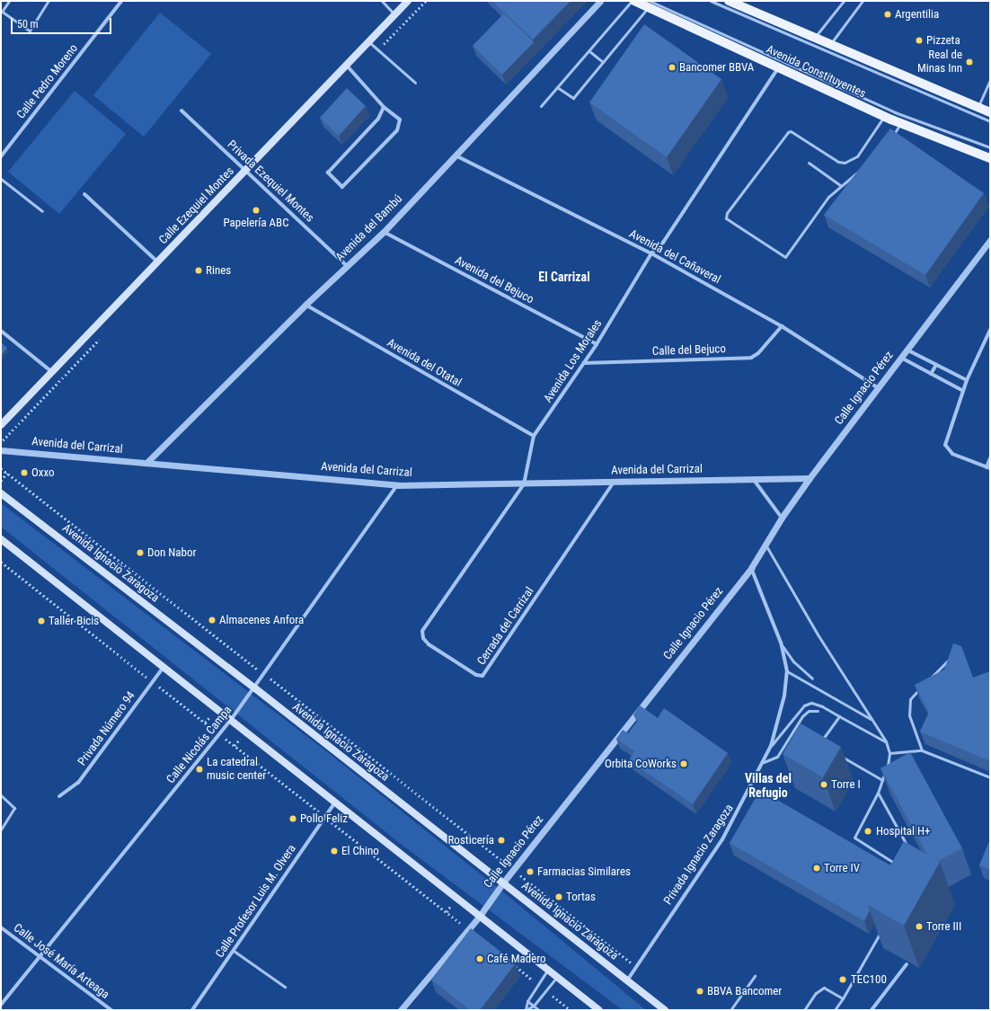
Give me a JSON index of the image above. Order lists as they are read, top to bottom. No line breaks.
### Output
{"streets":{"main road":["Avenida Constituyentes","Calle Ezequiel Montes","Avenida Ignacio Zaragoza"],"street":["Calle Pedro Moreno","Privada Ezequiel Montes","Avenida del Bambú","Avenida del Cañaveral","Avenida del Bejuco","Calle del Bejuco","Avenida Los Morales","Avenida del Otatal","Calle Ignacio Pérez","Avenida del Carrizal","Cerrada del Carrizal","Privada Número 94","Calle Nicolás Campa","Privada Ignacio Zaragoza","Calle Profesor Luis M. Olvera","Calle José María Arteaga"]},"crossings":[["Privada Ezequiel Montes","Calle Ezequiel Montes"],["Privada Ezequiel Montes","Avenida del Bambú"],["Avenida del Bambú","Avenida del Cañaveral"],["Avenida del Bambú","Avenida del Bejuco"],["Avenida del Bambú","Avenida del Otatal"],["Avenida del Bambú","Avenida del Carrizal"],["Avenida del Cañaveral","Calle del Bejuco"],["Avenida del Cañaveral","Avenida Los Morales"],["Avenida del Cañaveral","Calle Ignacio Pérez"],["Avenida del Bejuco","Avenida Los Morales"],["Calle del Bejuco","Avenida Los Morales"],["Avenida Los Morales","Avenida del Otatal"],["Avenida Los Morales","Avenida del Carrizal"],["Avenida Los Morales","Cerrada del Carrizal"],["Calle Ignacio Pérez","Avenida del Carrizal"],["Calle Ignacio Pérez","Avenida Ignacio Zaragoza"],["Calle Ignacio Pérez","Privada Ignacio Zaragoza"],["Avenida del Carrizal","Cerrada del Carrizal"],["Avenida del Carrizal","Calle Nicolás Campa"],["Avenida Ignacio Zaragoza","Calle Nicolás Campa"],["Avenida Ignacio Zaragoza","Privada Ignacio Zaragoza"],["Calle Nicolás Campa","Calle José María Arteaga"]],"districts":["El Carrizal","Villas del Refugio"],"places":["Argentilia","Pizzeta","Real de Minas Inn","Bancomer BBVA","Papelería ABC","Rines","Oxxo","Don Nabor","Almacenes Anfora","Taller Bicis","Orbita CoWorks","La catedral music center","Torre I","Pollo Feliz","Hospital H+","Rosticería","El Chino","Torre IV","Farmacias Similares","Tortas","Torre III","Café Madero","TEC100","BBVA Bancomer"],"scale_bar":"50 m"}
